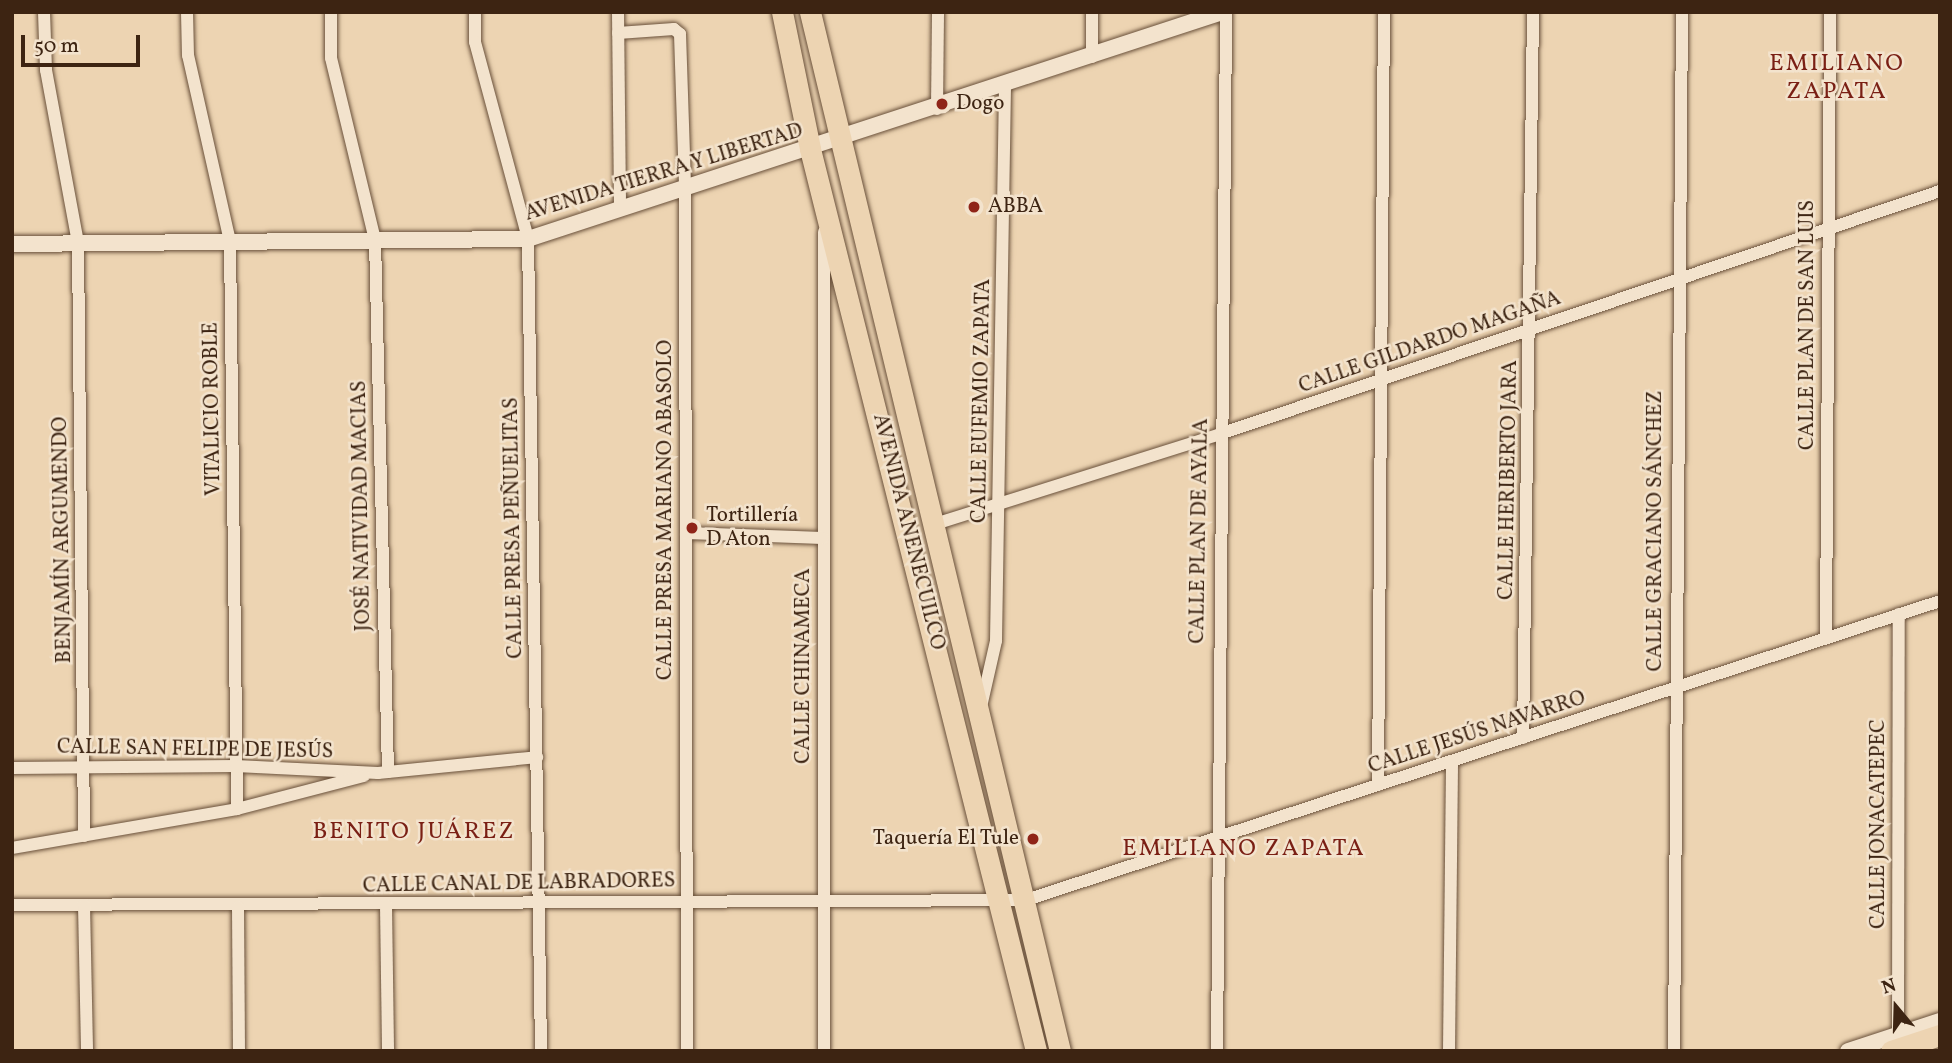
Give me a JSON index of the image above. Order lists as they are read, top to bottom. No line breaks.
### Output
{"streets":{"main road":["AVENIDA ANENECUILCO"],"street":["AVENIDA TIERRA Y LIBERTAD","CALLE PLAN DE SAN LUIS","CALLE GILDARDO MAGAÑA","CALLE EUFEMIO ZAPATA","VITALICIO ROBLE","CALLE HERIBERTO JARA","JOSÉ NATIVIDAD MACIAS","CALLE PRESA MARIANO ABASOLO","CALLE PRESA PEÑUELITAS","CALLE PLAN DE AYALA","CALLE GRACIANO SÁNCHEZ","BENJAMÍN ARGUMENDO","CALLE CHINAMECA","CALLE JESÚS NAVARRO","CALLE SAN FELIPE DE JESÚS","CALLE JONACATEPEC","CALLE CANAL DE LABRADORES"]},"crossings":[["AVENIDA TIERRA Y LIBERTAD","CALLE EUFEMIO ZAPATA"],["AVENIDA TIERRA Y LIBERTAD","VITALICIO ROBLE"],["AVENIDA TIERRA Y LIBERTAD","JOSÉ NATIVIDAD MACIAS"],["AVENIDA TIERRA Y LIBERTAD","CALLE PRESA MARIANO ABASOLO"],["AVENIDA TIERRA Y LIBERTAD","CALLE PRESA PEÑUELITAS"],["AVENIDA TIERRA Y LIBERTAD","CALLE PLAN DE AYALA"],["AVENIDA TIERRA Y LIBERTAD","AVENIDA ANENECUILCO"],["AVENIDA TIERRA Y LIBERTAD","BENJAMÍN ARGUMENDO"],["CALLE PLAN DE SAN LUIS","CALLE GILDARDO MAGAÑA"],["CALLE PLAN DE SAN LUIS","CALLE JESÚS NAVARRO"],["CALLE GILDARDO MAGAÑA","CALLE EUFEMIO ZAPATA"],["CALLE GILDARDO MAGAÑA","CALLE HERIBERTO JARA"],["CALLE GILDARDO MAGAÑA","CALLE PLAN DE AYALA"],["CALLE GILDARDO MAGAÑA","CALLE GRACIANO SÁNCHEZ"],["CALLE GILDARDO MAGAÑA","AVENIDA ANENECUILCO"],["CALLE EUFEMIO ZAPATA","AVENIDA ANENECUILCO"],["VITALICIO ROBLE","CALLE SAN FELIPE DE JESÚS"],["CALLE HERIBERTO JARA","CALLE JESÚS NAVARRO"],["JOSÉ NATIVIDAD MACIAS","CALLE SAN FELIPE DE JESÚS"],["CALLE PRESA MARIANO ABASOLO","CALLE CANAL DE LABRADORES"],["CALLE PRESA PEÑUELITAS","CALLE SAN FELIPE DE JESÚS"],["CALLE PRESA PEÑUELITAS","CALLE CANAL DE LABRADORES"],["CALLE PLAN DE AYALA","CALLE JESÚS NAVARRO"],["CALLE GRACIANO SÁNCHEZ","CALLE JESÚS NAVARRO"],["AVENIDA ANENECUILCO","CALLE CHINAMECA"],["AVENIDA ANENECUILCO","CALLE JESÚS NAVARRO"],["AVENIDA ANENECUILCO","CALLE CANAL DE LABRADORES"],["BENJAMÍN ARGUMENDO","CALLE SAN FELIPE DE JESÚS"],["CALLE CHINAMECA","CALLE CANAL DE LABRADORES"],["CALLE JESÚS NAVARRO","CALLE JONACATEPEC"],["CALLE JESÚS NAVARRO","CALLE CANAL DE LABRADORES"]],"districts":["EMILIANO ZAPATA","BENITO JUÁREZ","EMILIANO ZAPATA"],"places":["Dogo","ABBA","Tortillería D Aton","Taquería El Tule"],"scale_bar":"50 m","north":"top"}
